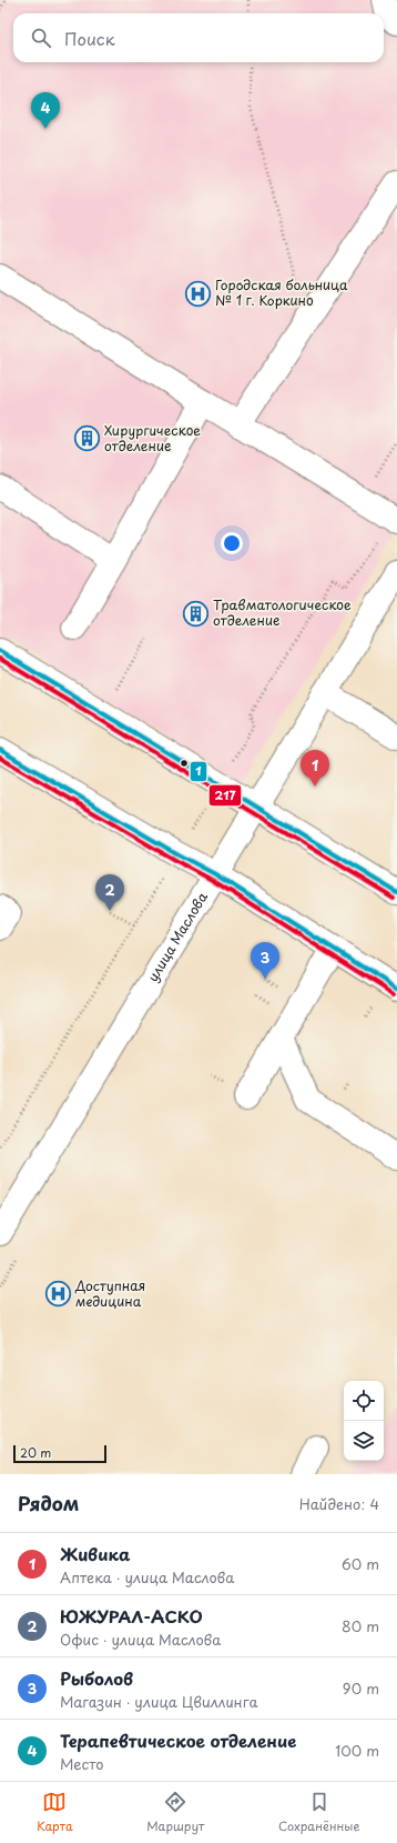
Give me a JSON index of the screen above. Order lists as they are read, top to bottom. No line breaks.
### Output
{"streets":{"street":["улица Маслова"]},"places":{"hospital":["Городская больница № 1 г. Коркино","Доступная медицина"],"building":["Хирургическое отделение","Травматологическое отделение"]},"lines":["transit line 1","transit line 217"],"scale_bar":"20 m","page":{"search":"Поиск","pins":["4","1","2","3"],"scale":"20 m","heading":["Рядом","Найдено: 4"],"list":[{"mark":"1","name":"Живика","note":"Аптека · улица Маслова","value":"60 m"},{"mark":"2","name":"ЮЖУРАЛ-АСКО","note":"Офис · улица Маслова","value":"80 m"},{"mark":"3","name":"Рыболов","note":"Магазин · улица Цвиллинга","value":"90 m"},{"mark":"4","name":"Терапевтическое отделение","note":"Место","value":"100 m"}],"nav":["Карта","Маршрут","Сохранённые"]}}
